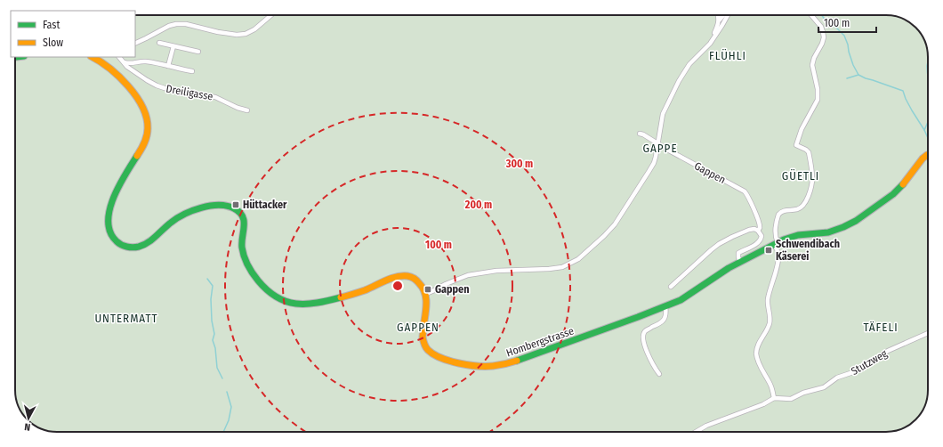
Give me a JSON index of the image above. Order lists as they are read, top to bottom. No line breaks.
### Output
{"streets":{"street":["Dreiligasse","Gappen","Hombergstrasse","Stutzweg"]},"districts":["FLÜHLI","GAPPE","GÜETLI","UNTERMATT","GAPPEN","TÄFELI"],"places":{"transit":["Hüttacker","Schwendibach Käserei","Gappen"]},"legend":["Fast","Slow"],"scale_bar":"100 m","north":"bottom","rings":["300 m","200 m","100 m"]}
